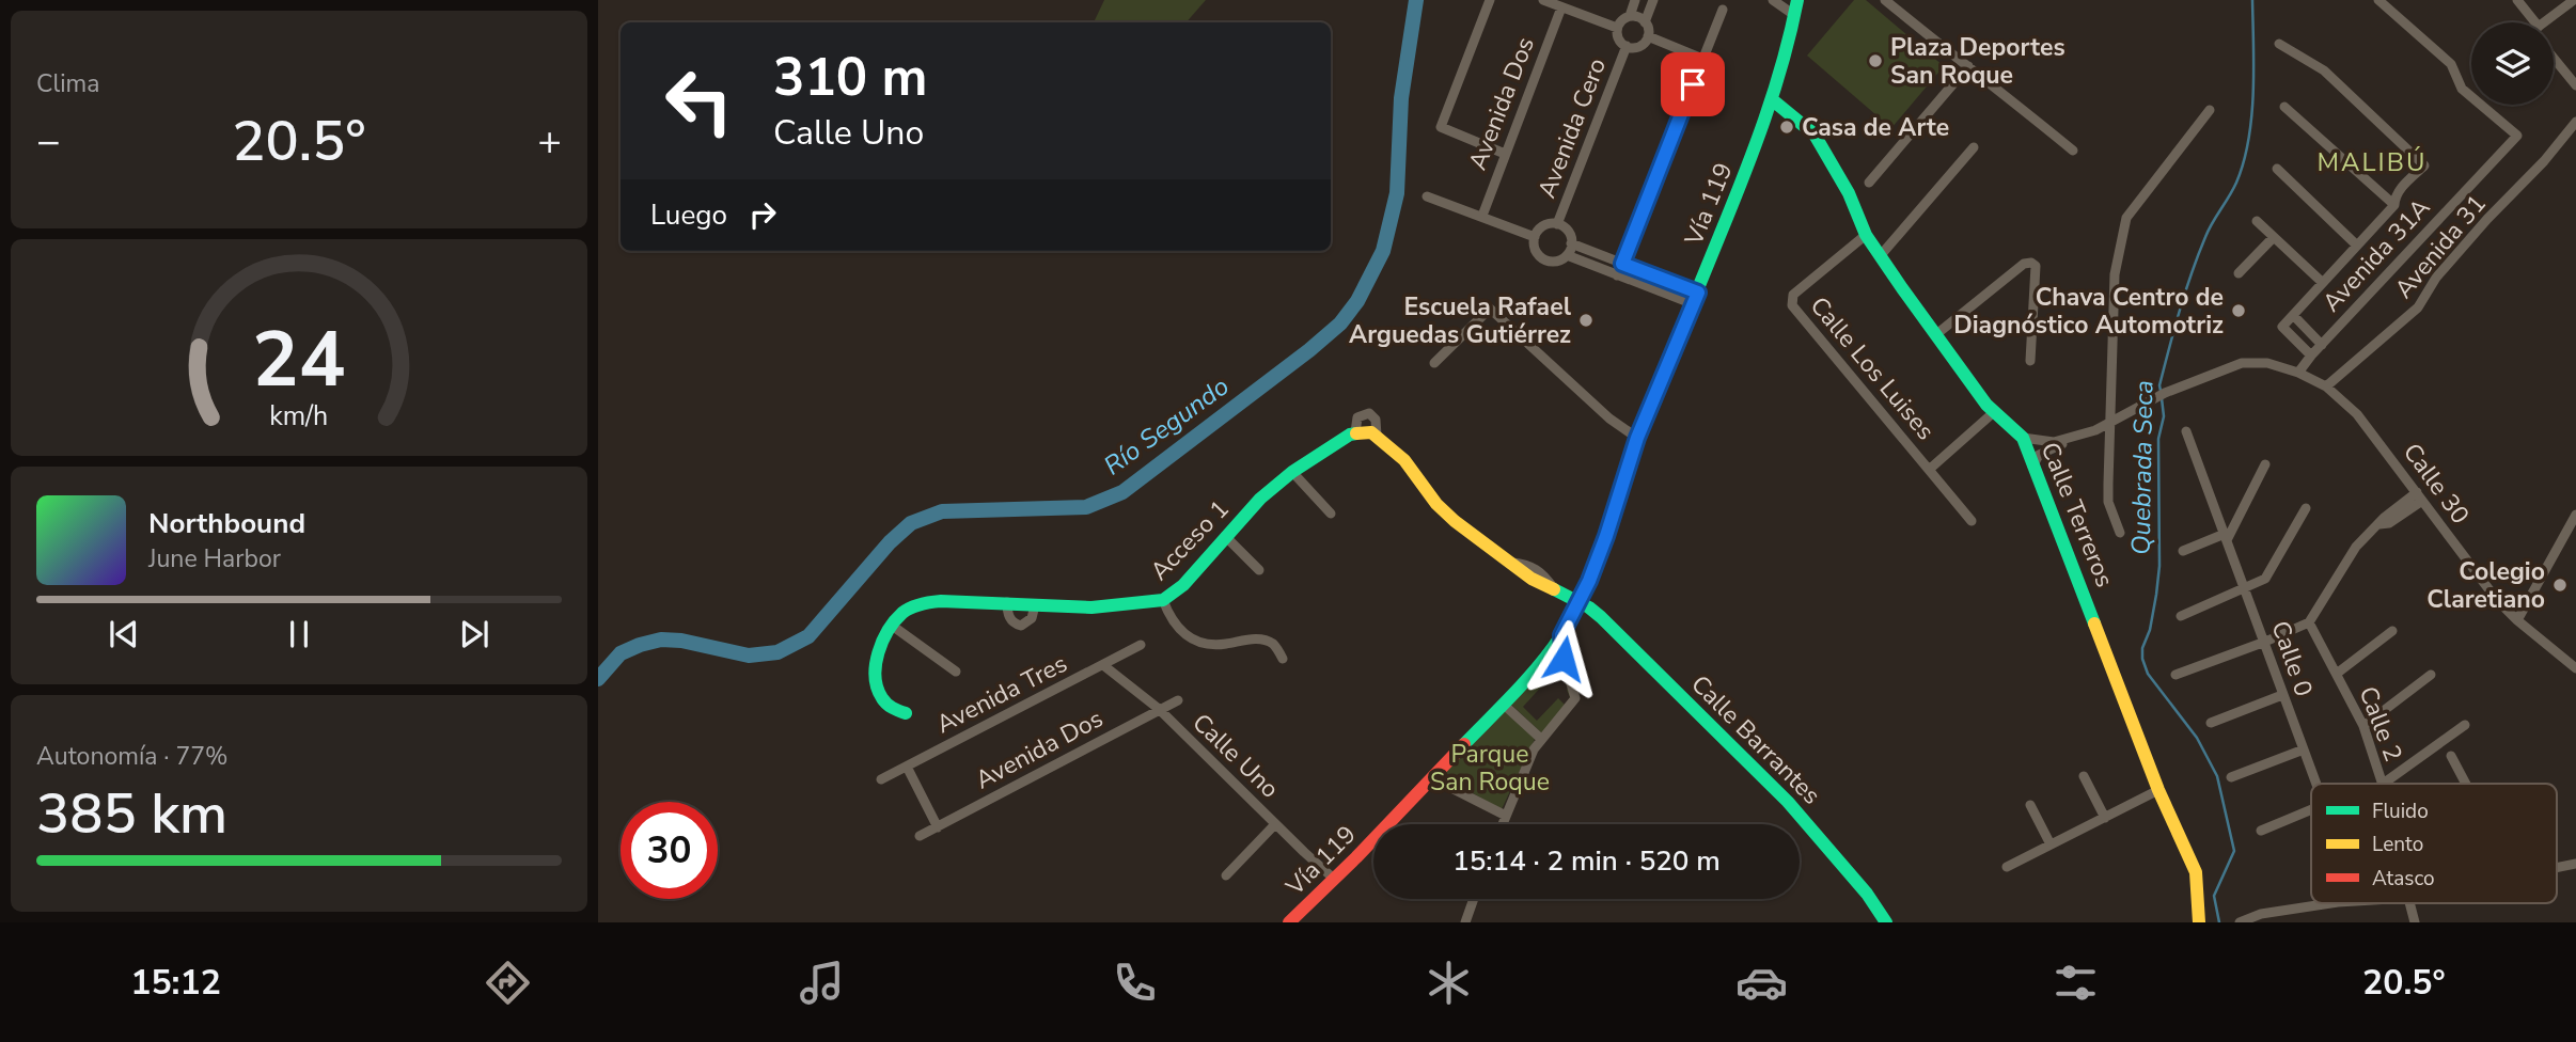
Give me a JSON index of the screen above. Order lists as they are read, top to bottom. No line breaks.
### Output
{"streets":{"street":["Avenida Dos","Avenida Cero","Vía 119","Avenida 31","Avenida 31A","Calle Los Luises","Calle 30","Calle Terreros","Acceso 1","Calle 0","Avenida Tres","Calle 2","Calle Barrantes","Calle Uno"]},"crossings":[["Avenida Dos","Calle Uno"],["Vía 119","Calle Terreros"],["Vía 119","Acceso 1"],["Vía 119","Calle Barrantes"],["Vía 119","Calle Uno"],["Avenida 31","Calle 30"],["Avenida 31A","Calle 30"],["Calle Los Luises","Calle Terreros"],["Acceso 1","Calle Barrantes"],["Avenida Tres","Calle Uno"]],"districts":["MALIBÚ"],"water":["Río Segundo","Quebrada Seca"],"parks":["Parque San Roque"],"places":["Plaza Deportes San Roque","Casa de Arte","Chava Centro de Diagnóstico Automotriz","Escuela Rafael Arguedas Gutiérrez","Colegio Claretiano"],"legend":["Fluido","Lento","Atasco"],"page":{"tile":["Clima",["Autonomía · 77%","385 km"]],"turn":["310 m","Calle Uno"],"heat":["−","20.5°","+"],"then":"Luego","song":["Northbound","June Harbor"],"limit":"30","trip":"15:14 · 2 min · 520 m","tabs":["15:12","20.5°"],"gauge":["24","km/h"]}}
